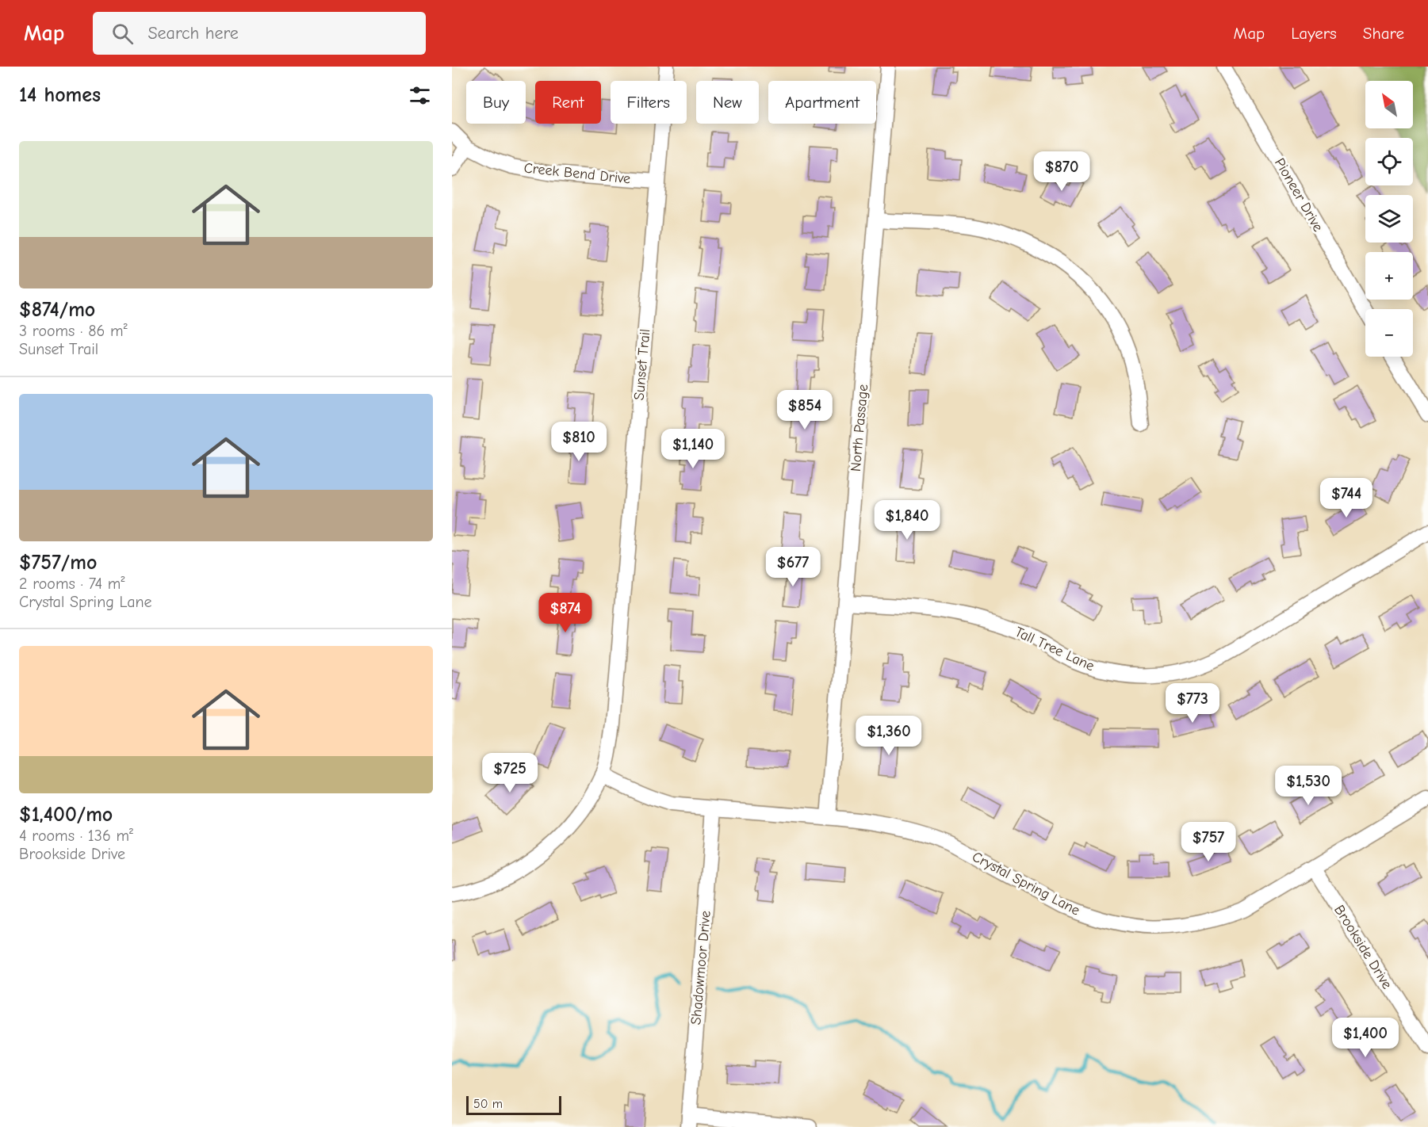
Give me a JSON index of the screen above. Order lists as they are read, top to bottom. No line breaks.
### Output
{"streets":{"street":["Creek Bend Drive","Pioneer Drive","Sunset Trail","North Passage","Tall Tree Lane","Crystal Spring Lane","Brookside Drive","Shadowmoor Drive"]},"crossings":[["Creek Bend Drive","Sunset Trail"],["Sunset Trail","Crystal Spring Lane"],["North Passage","Tall Tree Lane"],["North Passage","Crystal Spring Lane"],["Crystal Spring Lane","Brookside Drive"],["Crystal Spring Lane","Shadowmoor Drive"]],"scale_bar":"50 m","north":"top left","page":{"header":"Map","search":"Search here","nav":["Map","Layers","Share"],"heading":"14 homes","map_buttons":["+","−"],"chip":["Buy","Rent","Filters","New","Apartment"],"list":[{"name":"$874/mo","note":"3 rooms · 86 m² · Sunset Trail"},{"name":"$757/mo","note":"2 rooms · 74 m² · Crystal Spring Lane"},{"name":"$1,400/mo","note":"4 rooms · 136 m² · Brookside Drive"}],"price":["$870","$854","$810","$1,140","$744","$1,840","$677","$874","$773","$1,360","$725","$1,530","$757","$1,400"],"scale":"50 m"}}
